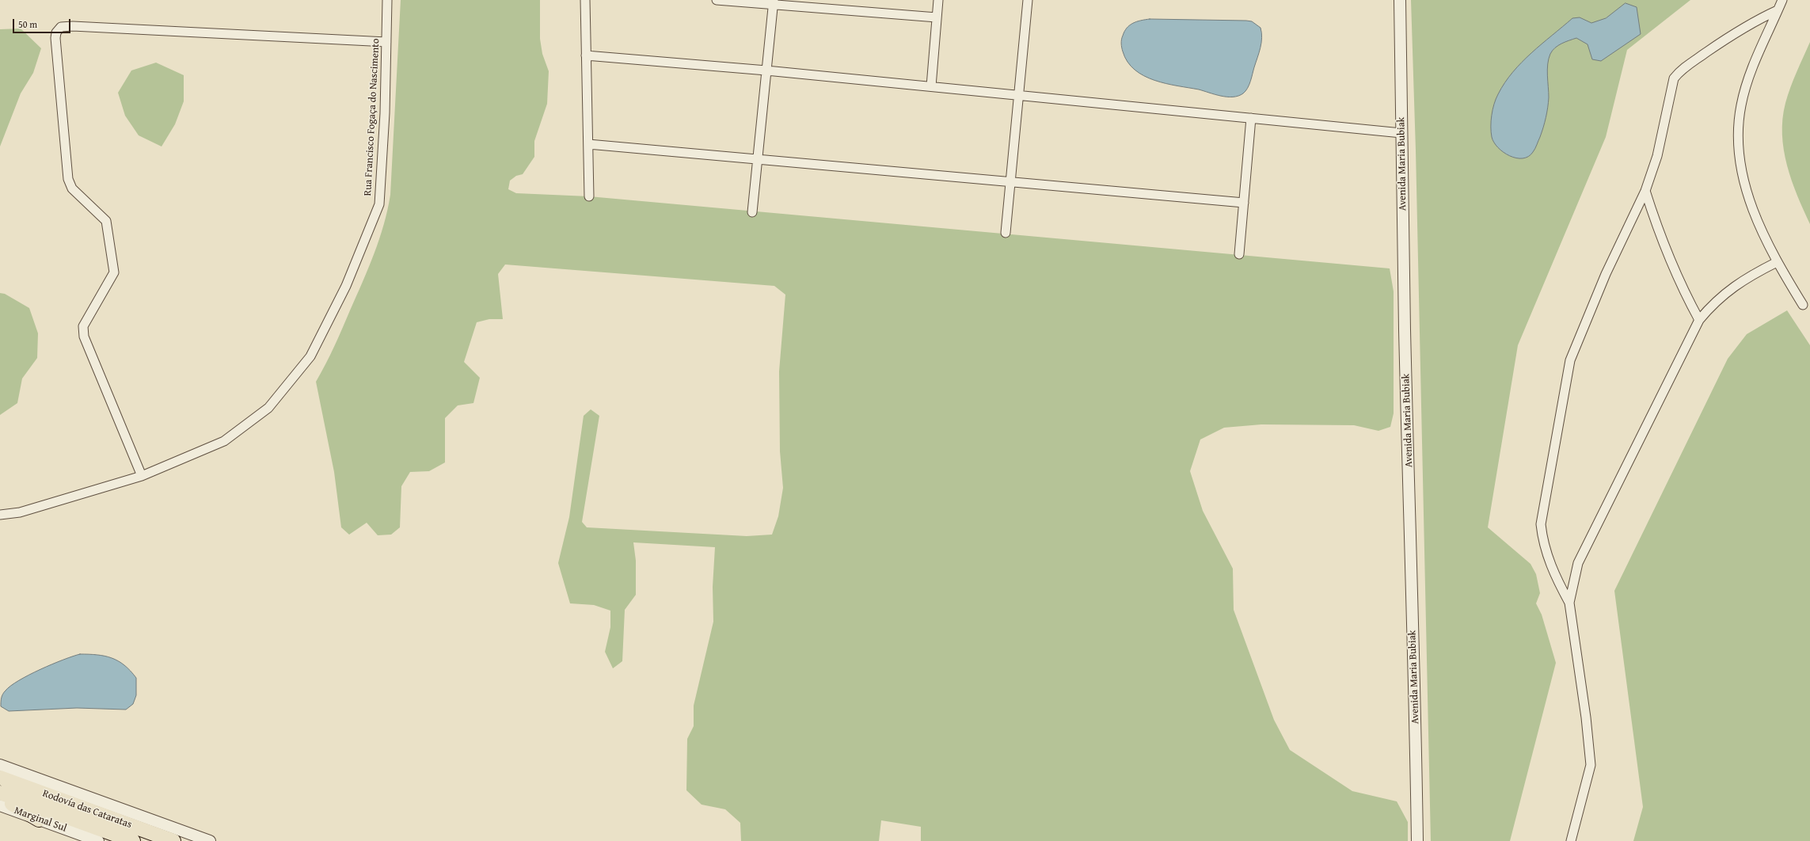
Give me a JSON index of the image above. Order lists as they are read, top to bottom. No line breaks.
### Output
{"streets":{"highway":["Rodovía das Cataratas"],"street":["Rua Francisco Fogaça do Nascimento","Avenida Maria Bubiak","Marginal Sul"]},"scale_bar":"50 m"}
